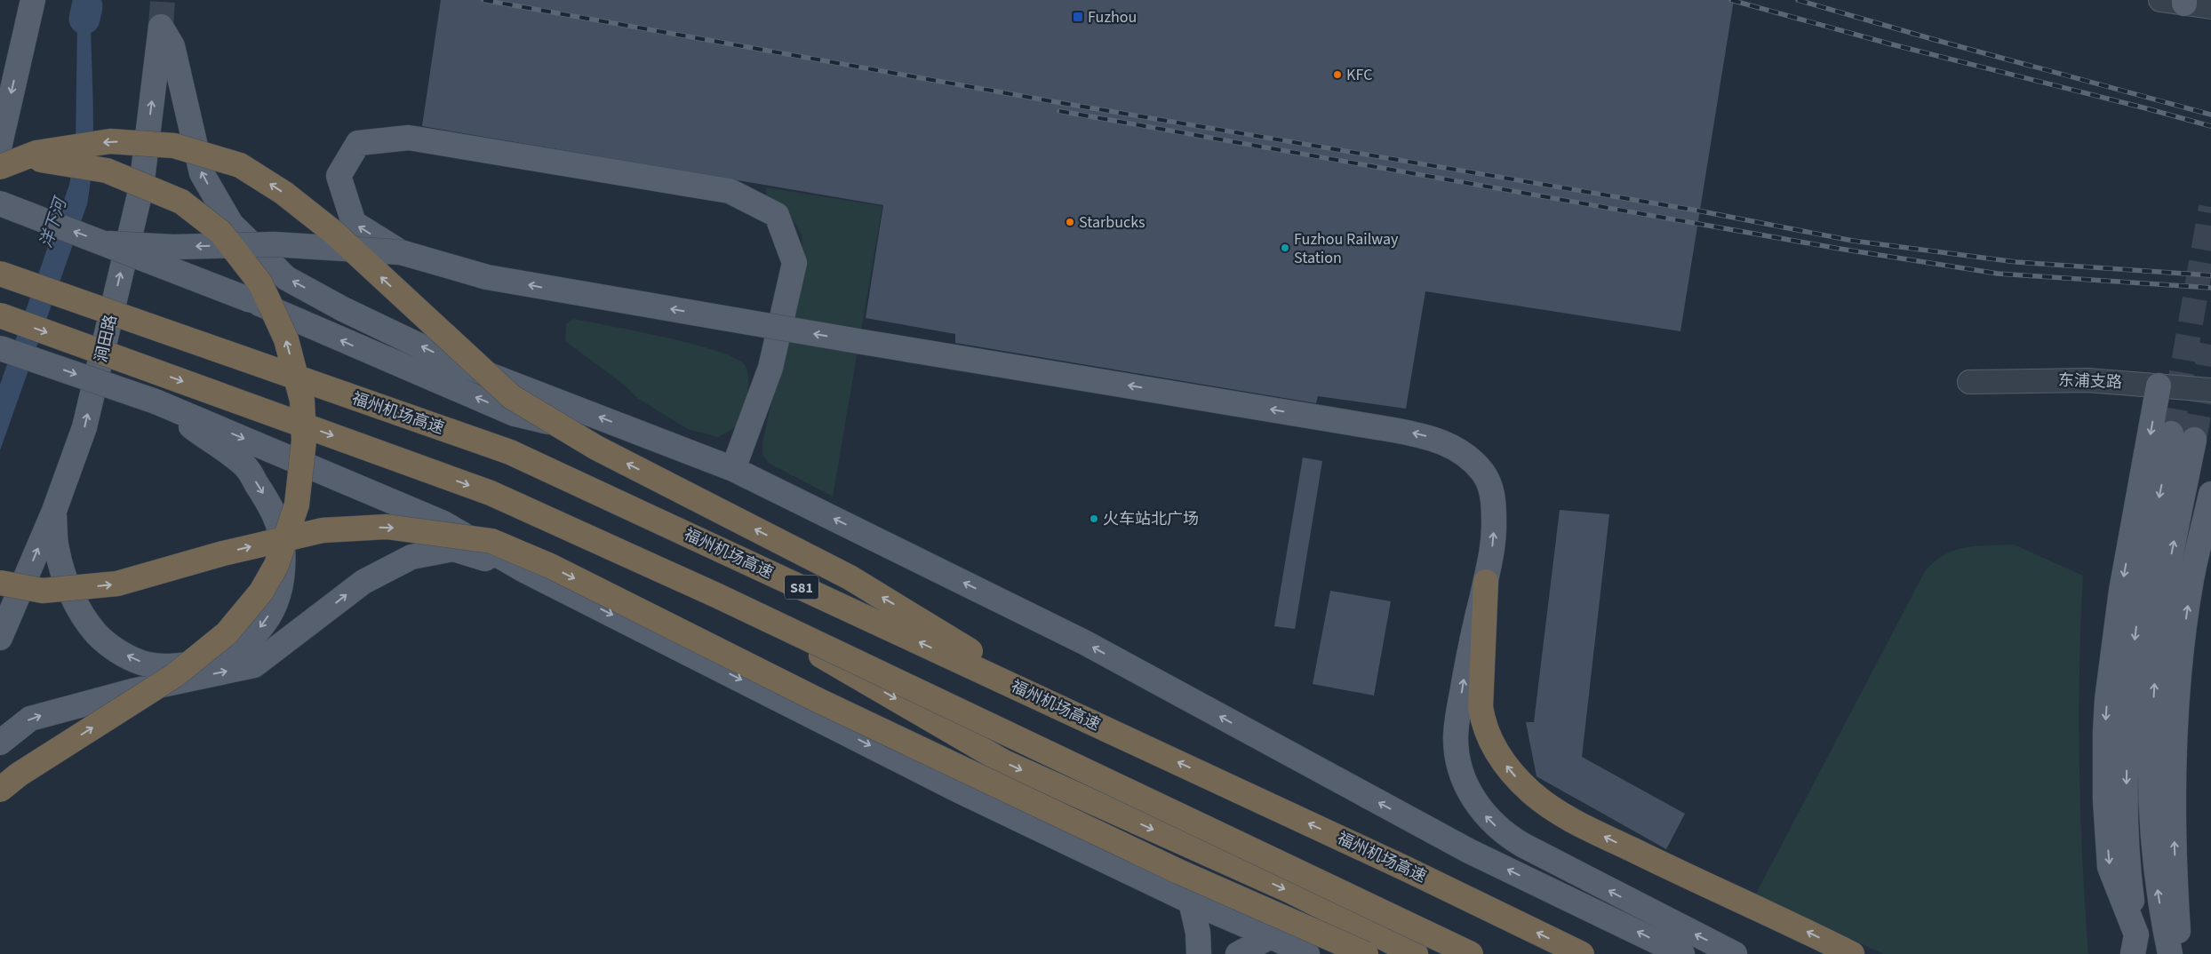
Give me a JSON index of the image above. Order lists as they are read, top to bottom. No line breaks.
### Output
{"streets":{"highway":["福州机场高速","S81"],"main road":["涧田路"],"street":["东浦支路"]},"water":["洋下河"],"places":{"transit":["Fuzhou"],"other":["KFC","Starbucks","Fuzhou Railway Station","火车站北广场"]}}
